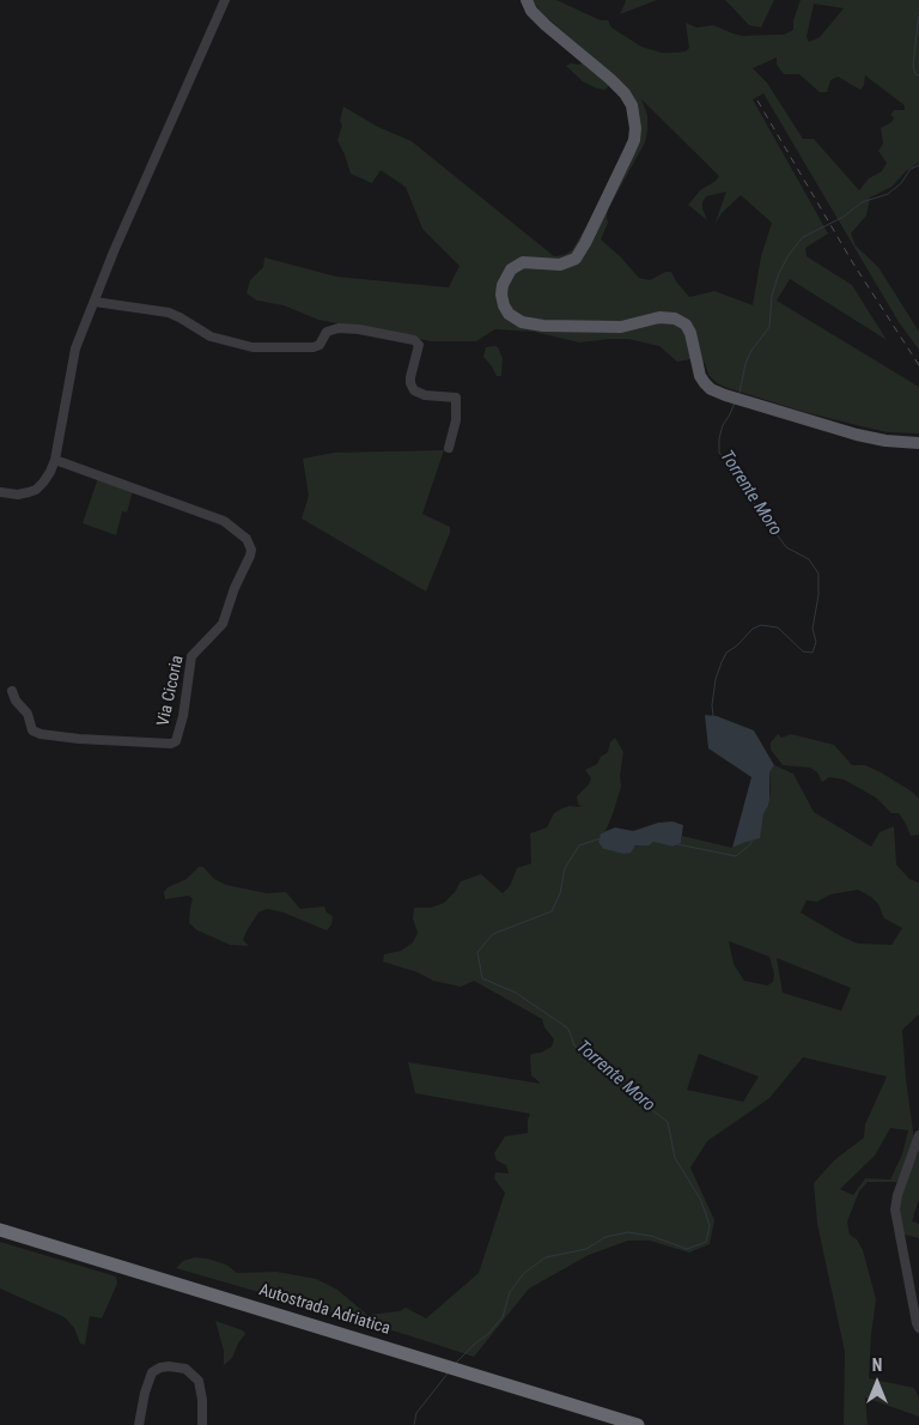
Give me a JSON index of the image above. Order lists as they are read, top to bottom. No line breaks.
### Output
{"streets":{"highway":["Autostrada Adriatica"],"street":["Via Cicoria"]},"water":["Torrente Moro"],"north":"top"}
